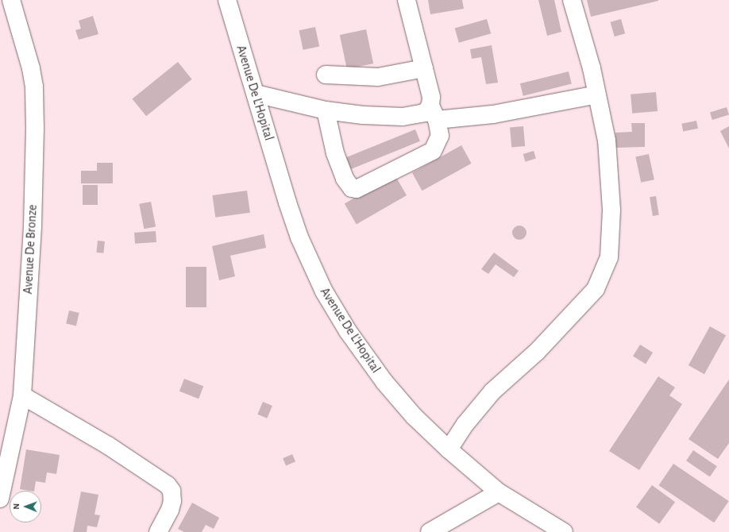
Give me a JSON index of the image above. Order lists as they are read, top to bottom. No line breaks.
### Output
{"streets":{"street":["Avenue De L'Hopital","Avenue De Bronze"]},"north":"left"}
